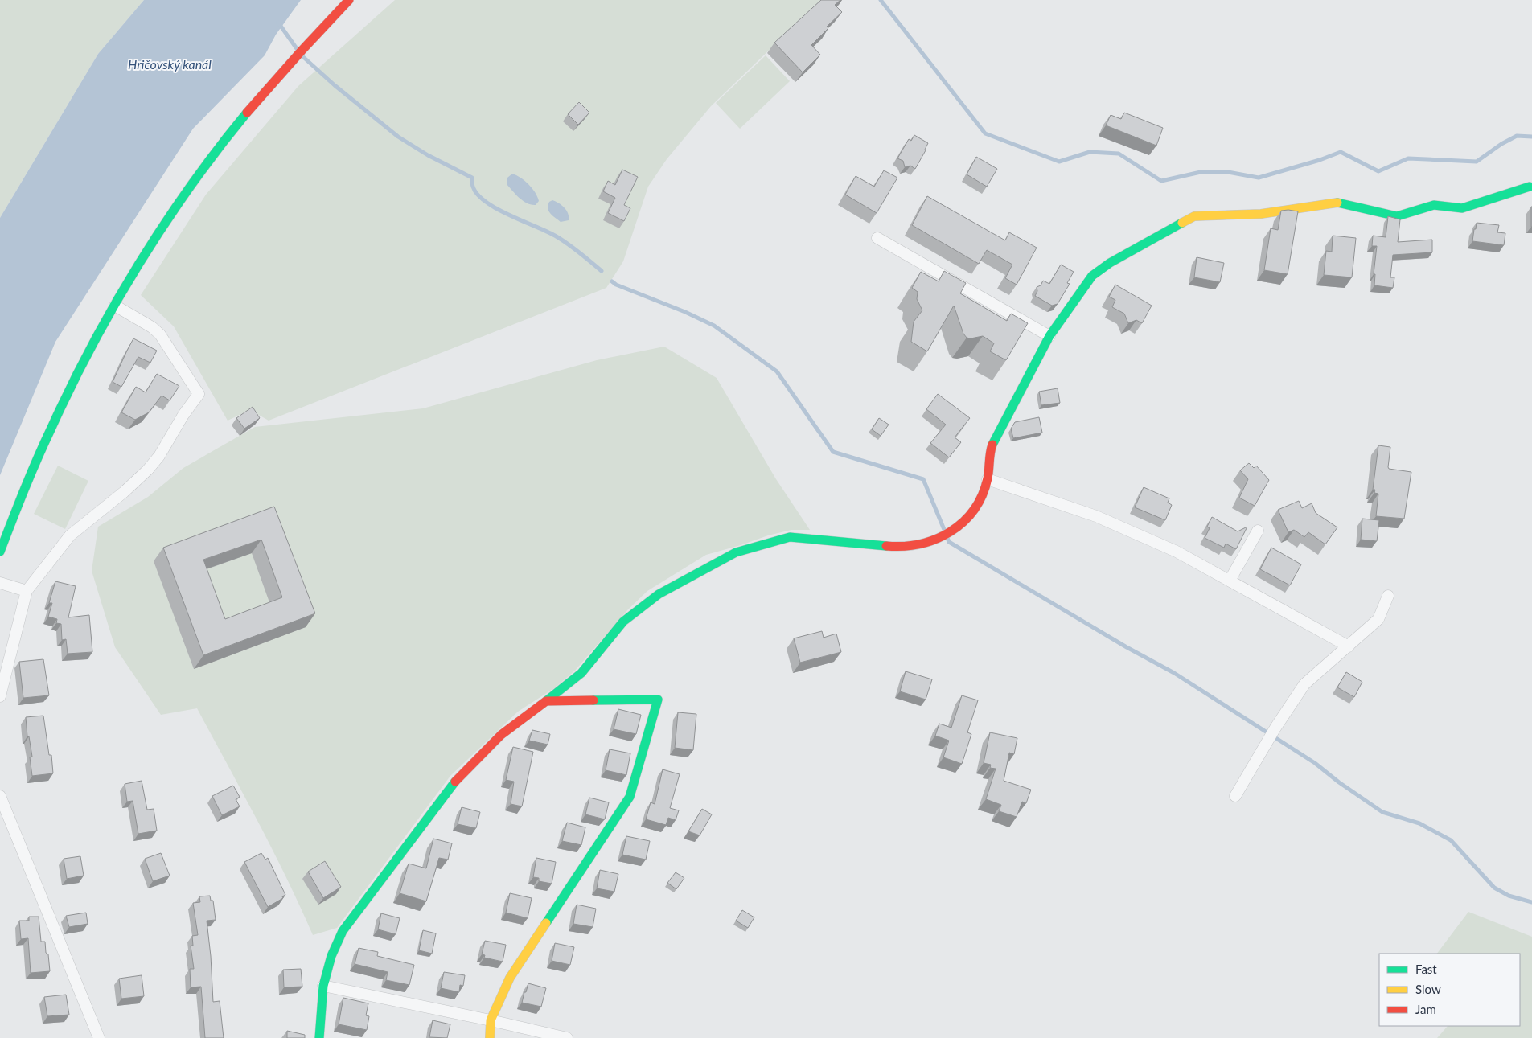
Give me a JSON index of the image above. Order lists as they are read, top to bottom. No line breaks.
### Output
{"water":["Hričovský kanál"],"legend":["Fast","Slow","Jam"]}
